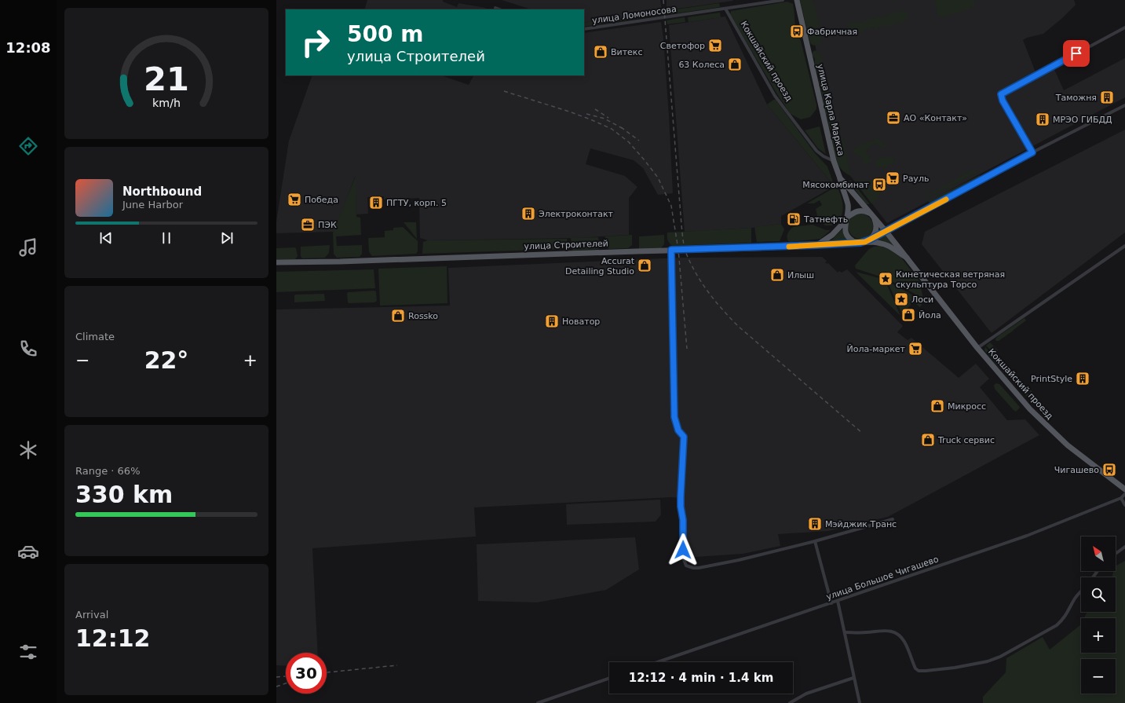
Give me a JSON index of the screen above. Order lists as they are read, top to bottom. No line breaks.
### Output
{"streets":{"main road":["Кокшайский проезд","улица Карла Маркса","улица Строителей"],"street":["улица Ломоносова","улица Большое Чигашево"]},"crossings":[["улица Ломоносова","Кокшайский проезд"],["Кокшайский проезд","улица Карла Маркса"],["улица Карла Маркса","улица Строителей"]],"places":{"bus stop":["Фабричная","Мясокомбинат","Чигашево"],"supermarket":["Светофор","Рауль","Победа","Йола-маркет"],"shop":["Витекс","63 Колеса","Accurat Detailing Studio","Илыш","Йола","Rossko","Микросс","Truck сервис"],"building":["Таможня","МРЭО ГИБДД","ПГТУ, корп. 5","Электроконтакт","Новатор","PrintStyle","Мэйджик Транс"],"office":["АО «Контакт»","ПЭК"],"fuel station":["Татнефть"],"place":["Кинетическая ветряная скульптура Торсо","Лоси"]},"north":"top left","page":{"tabs":"12:08","turn":["500 m","улица Строителей"],"song":["Northbound","June Harbor"],"tile":["Climate",["Range · 66%","330 km"],["Arrival","12:12"]],"heat":["−","22°","+"],"map_buttons":["+","−"],"limit":"30","trip":"12:12 · 4 min · 1.4 km","gauge":["21","km/h"]}}
